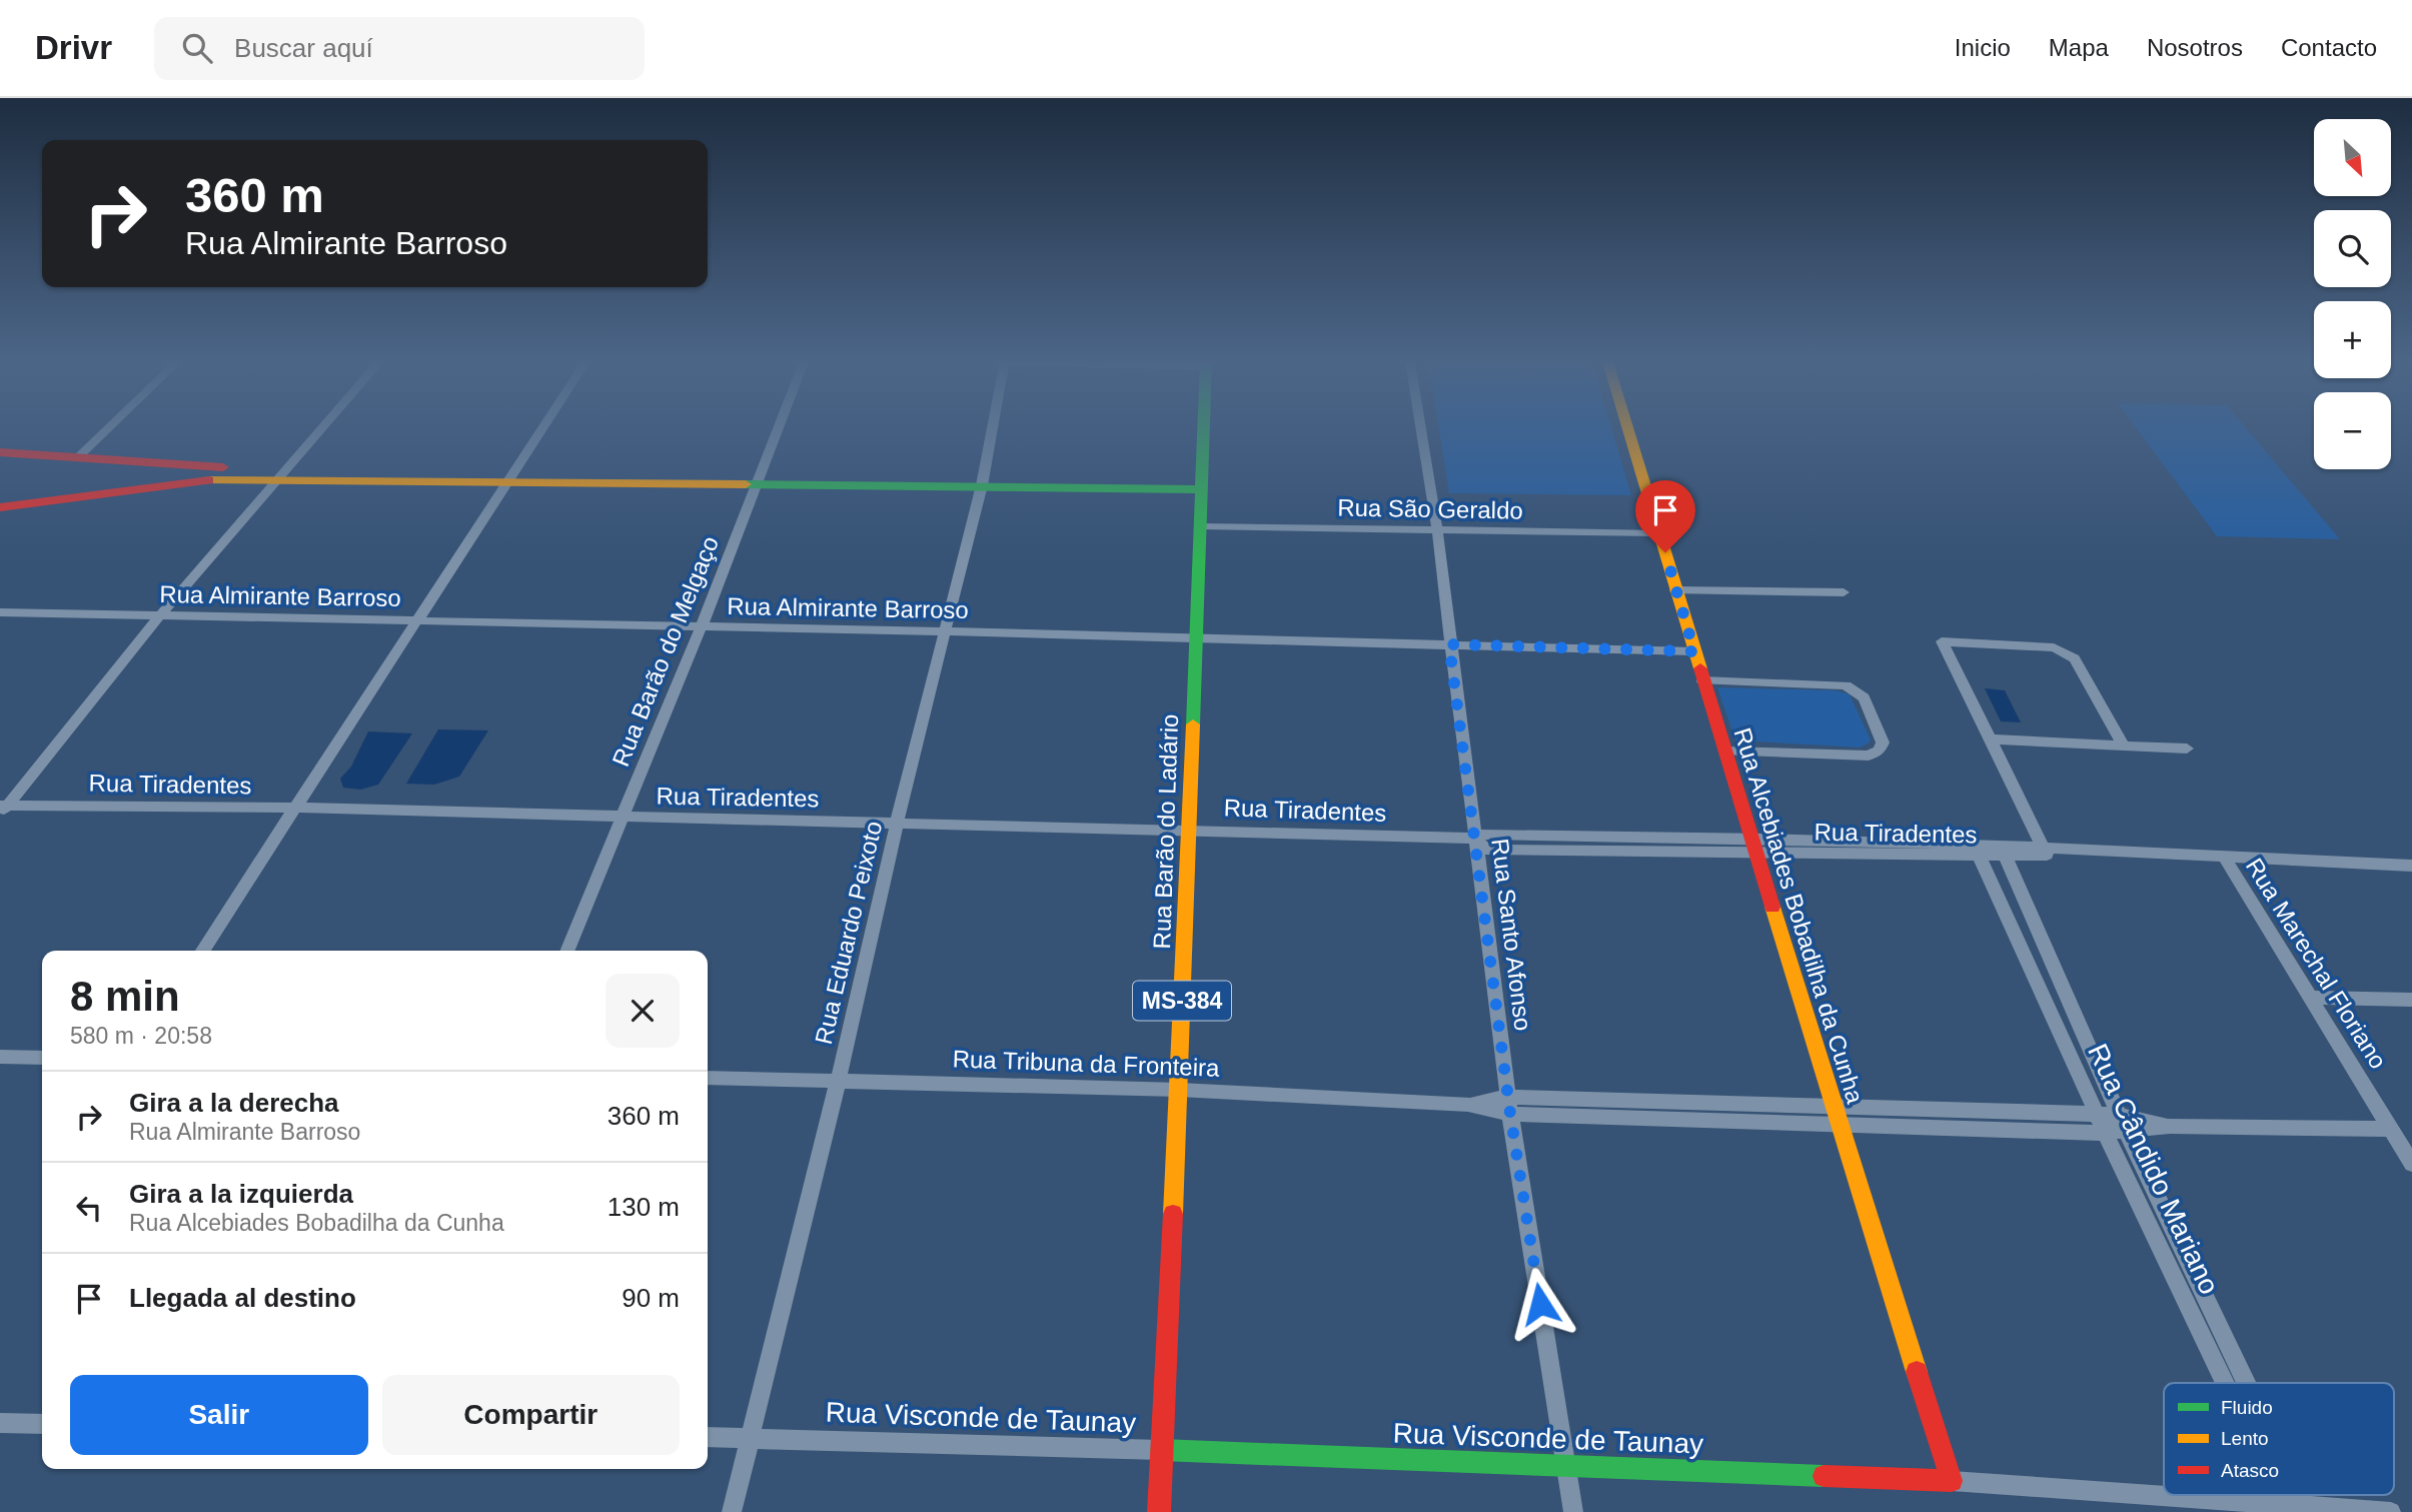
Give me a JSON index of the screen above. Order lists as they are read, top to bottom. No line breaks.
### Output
{"streets":{"main road":["Rua Barão do Ladário","Rua Alcebiades Bobadilha da Cunha","MS-384","Rua Visconde de Taunay"],"street":["Rua São Geraldo","Rua Almirante Barroso","Rua Barão do Melgaço","Rua Tiradentes","Rua Eduardo Peixoto","Rua Santo Afonso","Rua Marechal Floriano","Rua Tribuna da Fronteira","Rua Cândido Mariano"]},"crossings":[["Rua São Geraldo","Rua Barão do Ladário"],["Rua São Geraldo","Rua Alcebiades Bobadilha da Cunha"],["Rua São Geraldo","Rua Santo Afonso"],["Rua Almirante Barroso","Rua Barão do Melgaço"],["Rua Almirante Barroso","Rua Barão do Ladário"],["Rua Almirante Barroso","Rua Alcebiades Bobadilha da Cunha"],["Rua Almirante Barroso","Rua Eduardo Peixoto"],["Rua Almirante Barroso","Rua Santo Afonso"],["Rua Barão do Melgaço","Rua Tiradentes"],["Rua Tiradentes","Rua Barão do Ladário"],["Rua Tiradentes","Rua Alcebiades Bobadilha da Cunha"],["Rua Tiradentes","Rua Eduardo Peixoto"],["Rua Tiradentes","Rua Santo Afonso"],["Rua Tiradentes","Rua Marechal Floriano"],["Rua Tiradentes","Rua Cândido Mariano"],["Rua Barão do Ladário","Rua Tribuna da Fronteira"],["Rua Barão do Ladário","Rua Visconde de Taunay"],["Rua Alcebiades Bobadilha da Cunha","Rua Tribuna da Fronteira"],["Rua Alcebiades Bobadilha da Cunha","Rua Visconde de Taunay"],["Rua Eduardo Peixoto","Rua Tribuna da Fronteira"],["Rua Eduardo Peixoto","Rua Visconde de Taunay"],["Rua Santo Afonso","Rua Tribuna da Fronteira"],["Rua Santo Afonso","Rua Visconde de Taunay"],["Rua Marechal Floriano","Rua Tribuna da Fronteira"],["Rua Tribuna da Fronteira","Rua Cândido Mariano"]],"legend":["Fluido","Lento","Atasco"],"north":"bottom right","page":{"header":"Drivr","search":"Buscar aquí","nav":["Inicio","Mapa","Nosotros","Contacto"],"map_buttons":["+","−"],"turn":["360 m","Rua Almirante Barroso"],"heading":["8 min","580 m · 20:58"],"list":[{"name":"Gira a la derecha","note":"Rua Almirante Barroso","value":"360 m"},{"name":"Gira a la izquierda","note":"Rua Alcebiades Bobadilha da Cunha","value":"130 m"},{"name":"Llegada al destino","value":"90 m"}],"buttons":["Salir","Compartir"]}}
